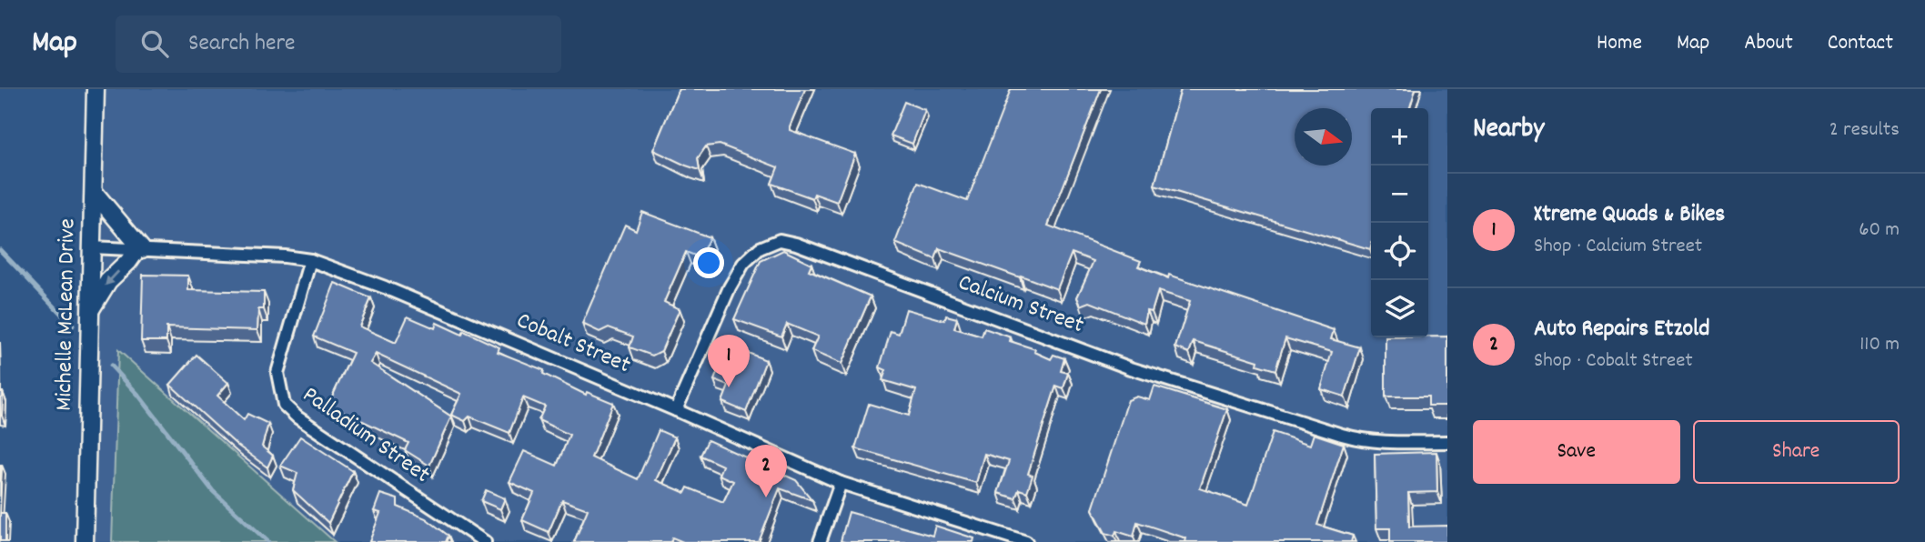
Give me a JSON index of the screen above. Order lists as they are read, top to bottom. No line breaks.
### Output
{"streets":{"street":["Calcium Street","Michelle McLean Drive","Cobalt Street","Palladium Street"]},"crossings":[["Calcium Street","Cobalt Street"],["Michelle McLean Drive","Cobalt Street"],["Cobalt Street","Palladium Street"]],"north":"right","page":{"header":"Map","search":"Search here","nav":["Home","Map","About","Contact"],"heading":["Nearby","2 results"],"map_buttons":["+","−"],"list":[{"mark":"1","name":"Xtreme Quads & Bikes","note":"Shop · Calcium Street","value":"60 m"},{"mark":"2","name":"Auto Repairs Etzold","note":"Shop · Cobalt Street","value":"110 m"}],"pins":["1","2"],"buttons":["Save","Share"]}}
